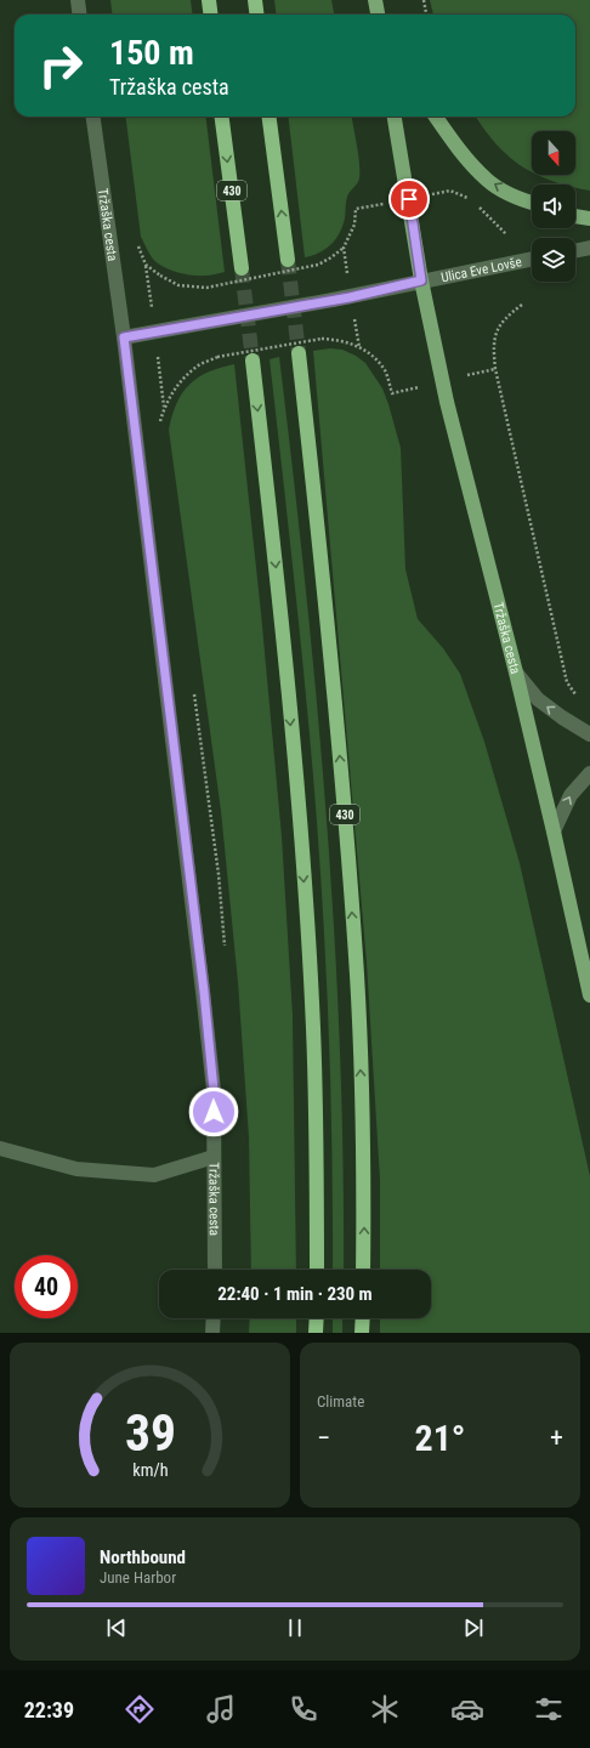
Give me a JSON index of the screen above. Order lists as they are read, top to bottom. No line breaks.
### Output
{"streets":{"highway":["430"],"main road":["Tržaška cesta"],"street":["Ulica Eve Lovše"]},"crossings":[["Tržaška cesta","Ulica Eve Lovše"]],"north":"bottom","page":{"turn":["150 m","Tržaška cesta"],"limit":"40","trip":"22:40 · 1 min · 230 m","tile":"Climate","heat":["−","21°","+"],"song":["Northbound","June Harbor"],"tabs":"22:39","gauge":["39","km/h"]}}
